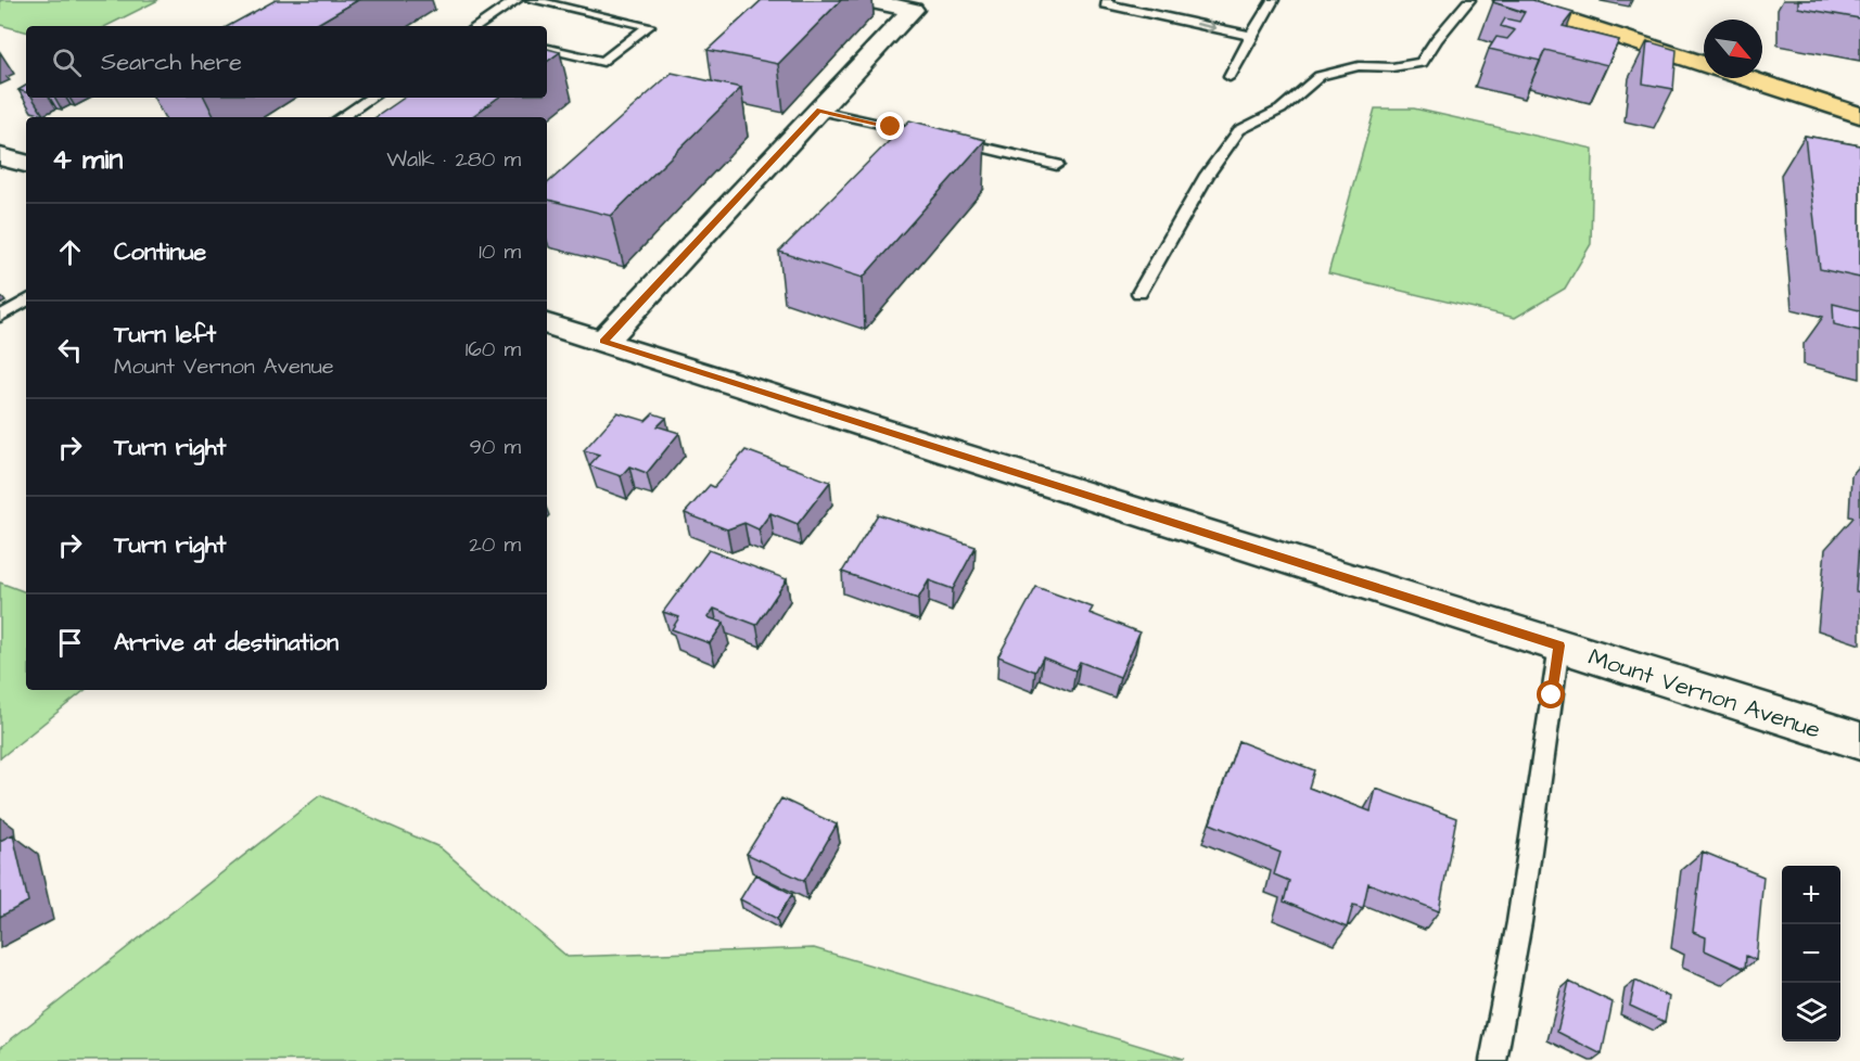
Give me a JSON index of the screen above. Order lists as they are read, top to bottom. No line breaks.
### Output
{"streets":{"street":["Mount Vernon Avenue"]},"north":"bottom right","page":{"search":"Search here","heading":["4 min","Walk · 280 m"],"list":[["Continue","10 m"],["Turn left","Mount Vernon Avenue","160 m"],["Turn right","90 m"],["Turn right","20 m"],"Arrive at destination"],"map_buttons":["+","−"]}}
